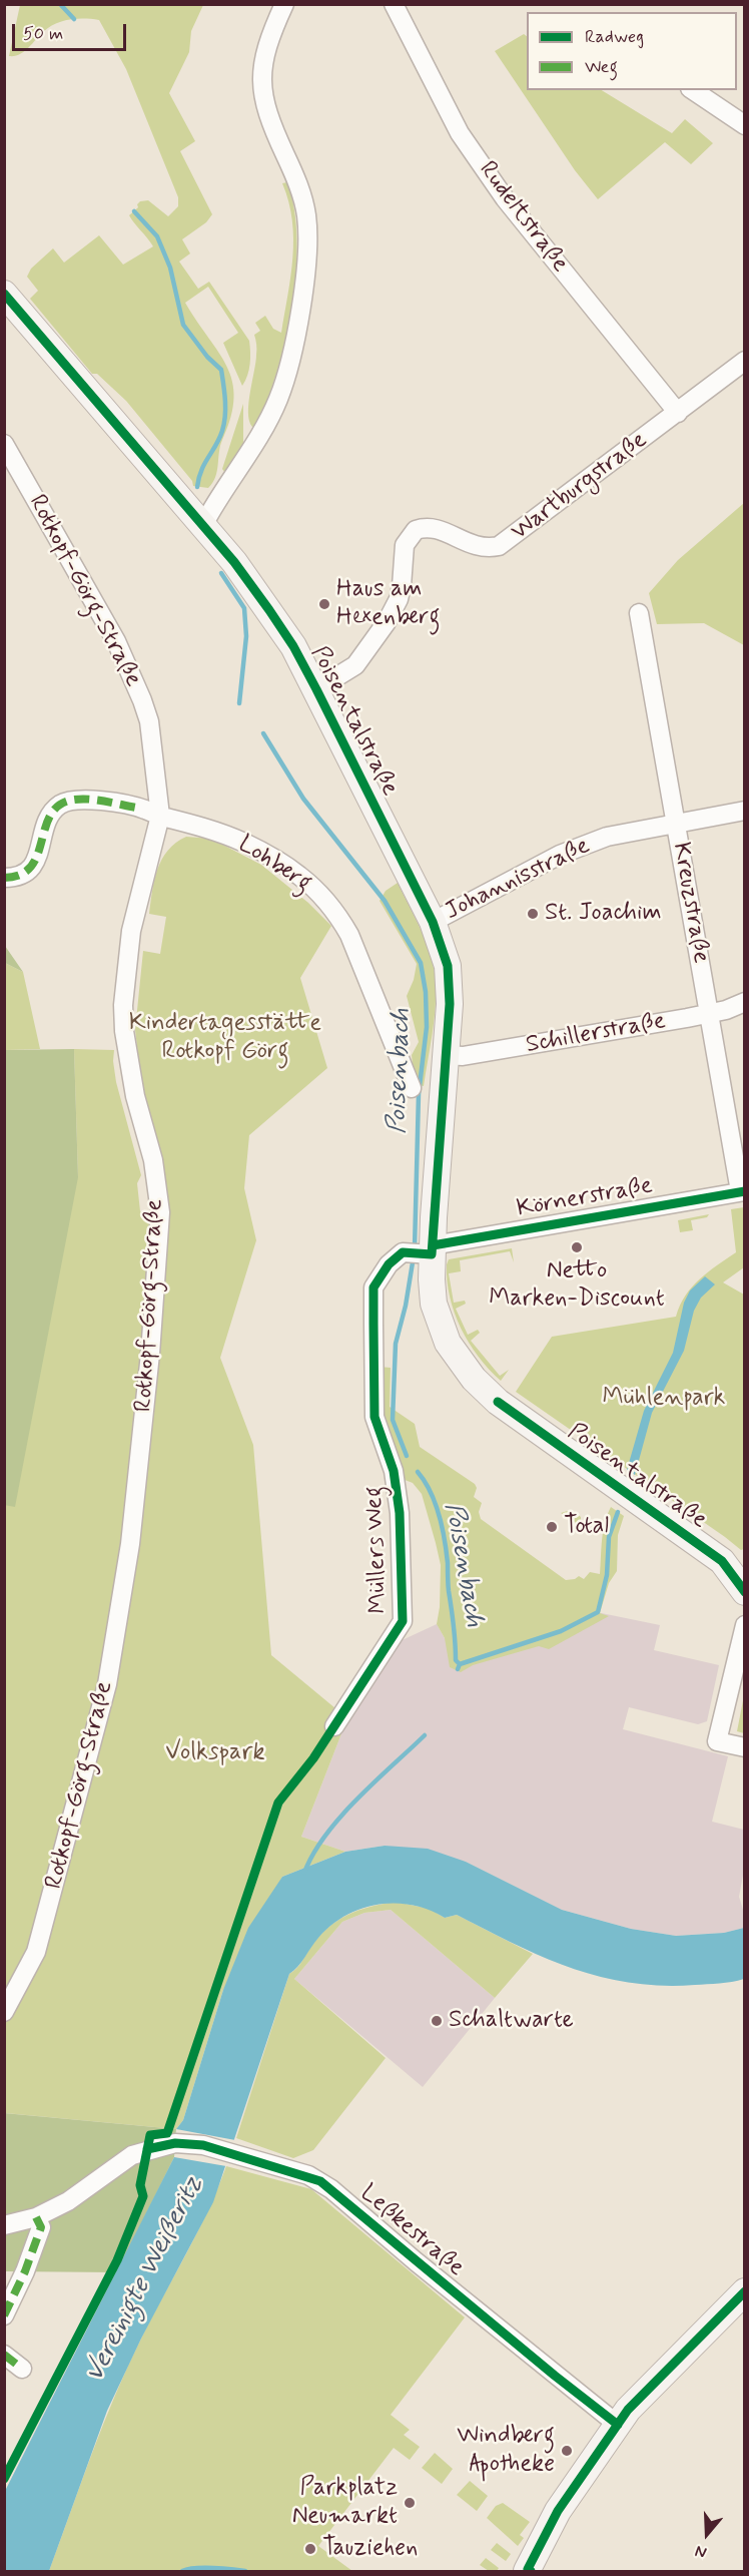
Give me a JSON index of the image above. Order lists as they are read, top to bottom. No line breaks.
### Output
{"streets":{"main road":["Poisentalstraße"],"street":["Rudeltstraße","Wartburgstraße","Rotkopf-Görg-Straße","Lohberg","Johannisstraße","Kreuzstraße","Schillerstraße","Körnerstraße","Müllers Weg","Leßkestraße"]},"crossings":[["Rudeltstraße","Wartburgstraße"],["Wartburgstraße","Poisentalstraße"],["Rotkopf-Görg-Straße","Lohberg"],["Poisentalstraße","Johannisstraße"],["Poisentalstraße","Schillerstraße"],["Poisentalstraße","Körnerstraße"],["Poisentalstraße","Müllers Weg"],["Johannisstraße","Kreuzstraße"],["Kreuzstraße","Schillerstraße"],["Kreuzstraße","Körnerstraße"],["Körnerstraße","Müllers Weg"]],"water":["Poisenbach","Vereinigte Weißeritz"],"parks":["Kindertagesstätte Rotkopf Görg","Mühlenpark","Volkspark"],"places":["Haus am Hexenberg","St. Joachim","Netto Marken-Discount","Total","Schaltwarte","Windberg Apotheke","Parkplatz Neumarkt","Tauziehen"],"legend":["Radweg","Weg"],"scale_bar":"50 m","north":"bottom"}
